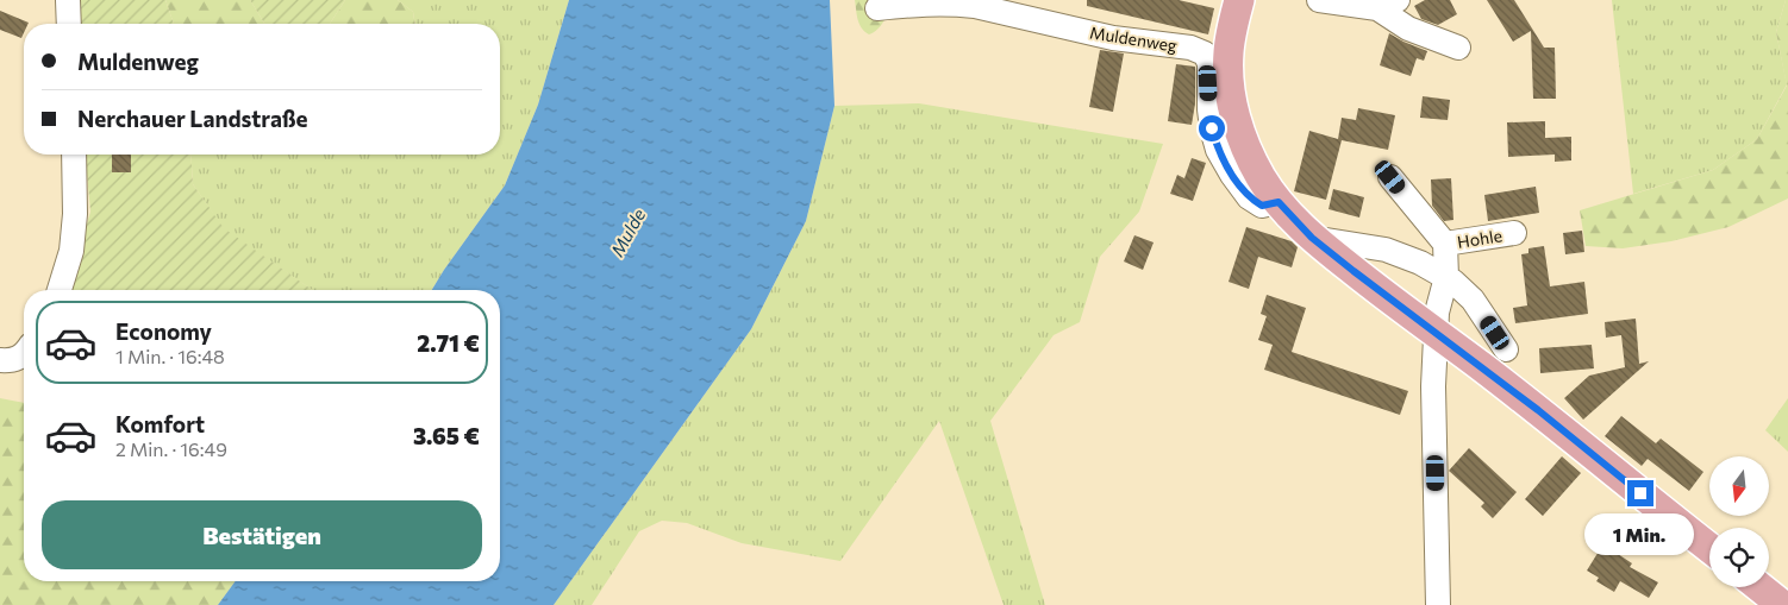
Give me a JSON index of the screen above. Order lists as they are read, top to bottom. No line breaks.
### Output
{"streets":{"street":["Muldenweg","Hohle"]},"water":["Mulde"],"north":"bottom","page":{"banner":["Muldenweg","Nerchauer Landstraße"],"list":[{"name":"Economy","note":"1 Min. · 16:48","value":"2.71 €"},{"name":"Komfort","note":"2 Min. · 16:49","value":"3.65 €"}],"buttons":"Bestätigen","bubble":"1 Min."}}
